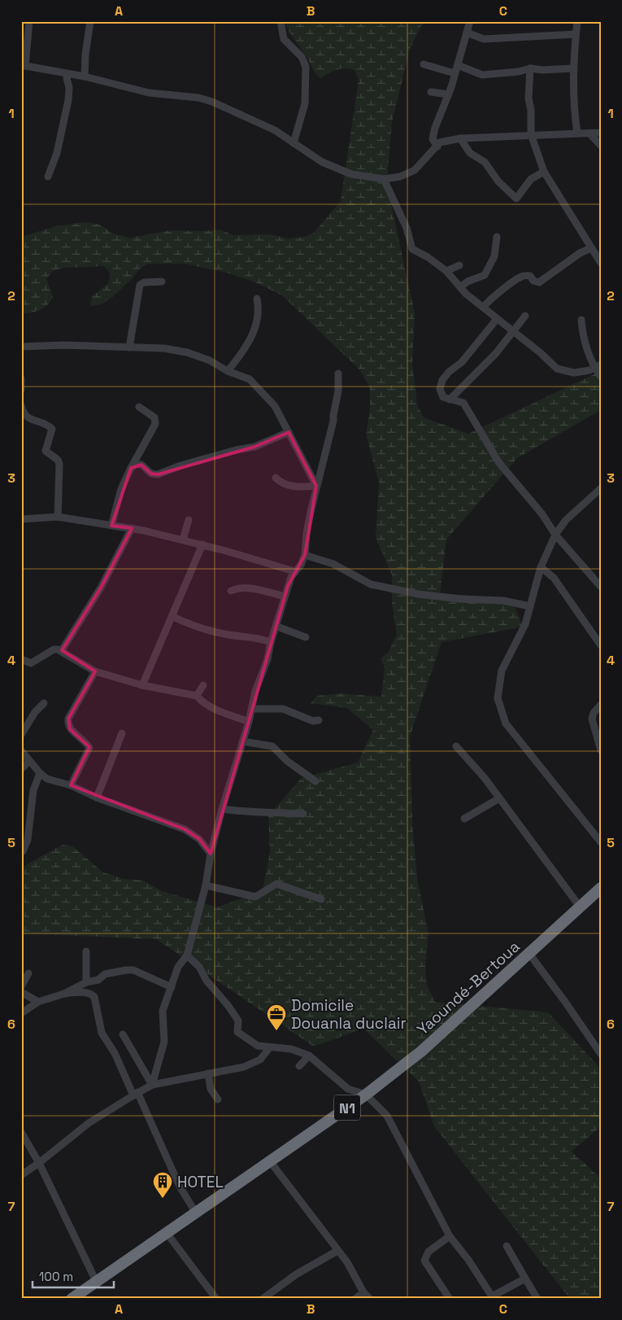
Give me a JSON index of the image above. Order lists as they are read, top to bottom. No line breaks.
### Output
{"streets":{"highway":["Yaoundé-Bertoua","N1"]},"places":{"office":["Domicile Douanla duclair"],"building":["HOTEL"]},"scale_bar":"100 m","grid":{"columns":["A","B","C"],"rows":["1","2","3","4","5","6","7"]}}
